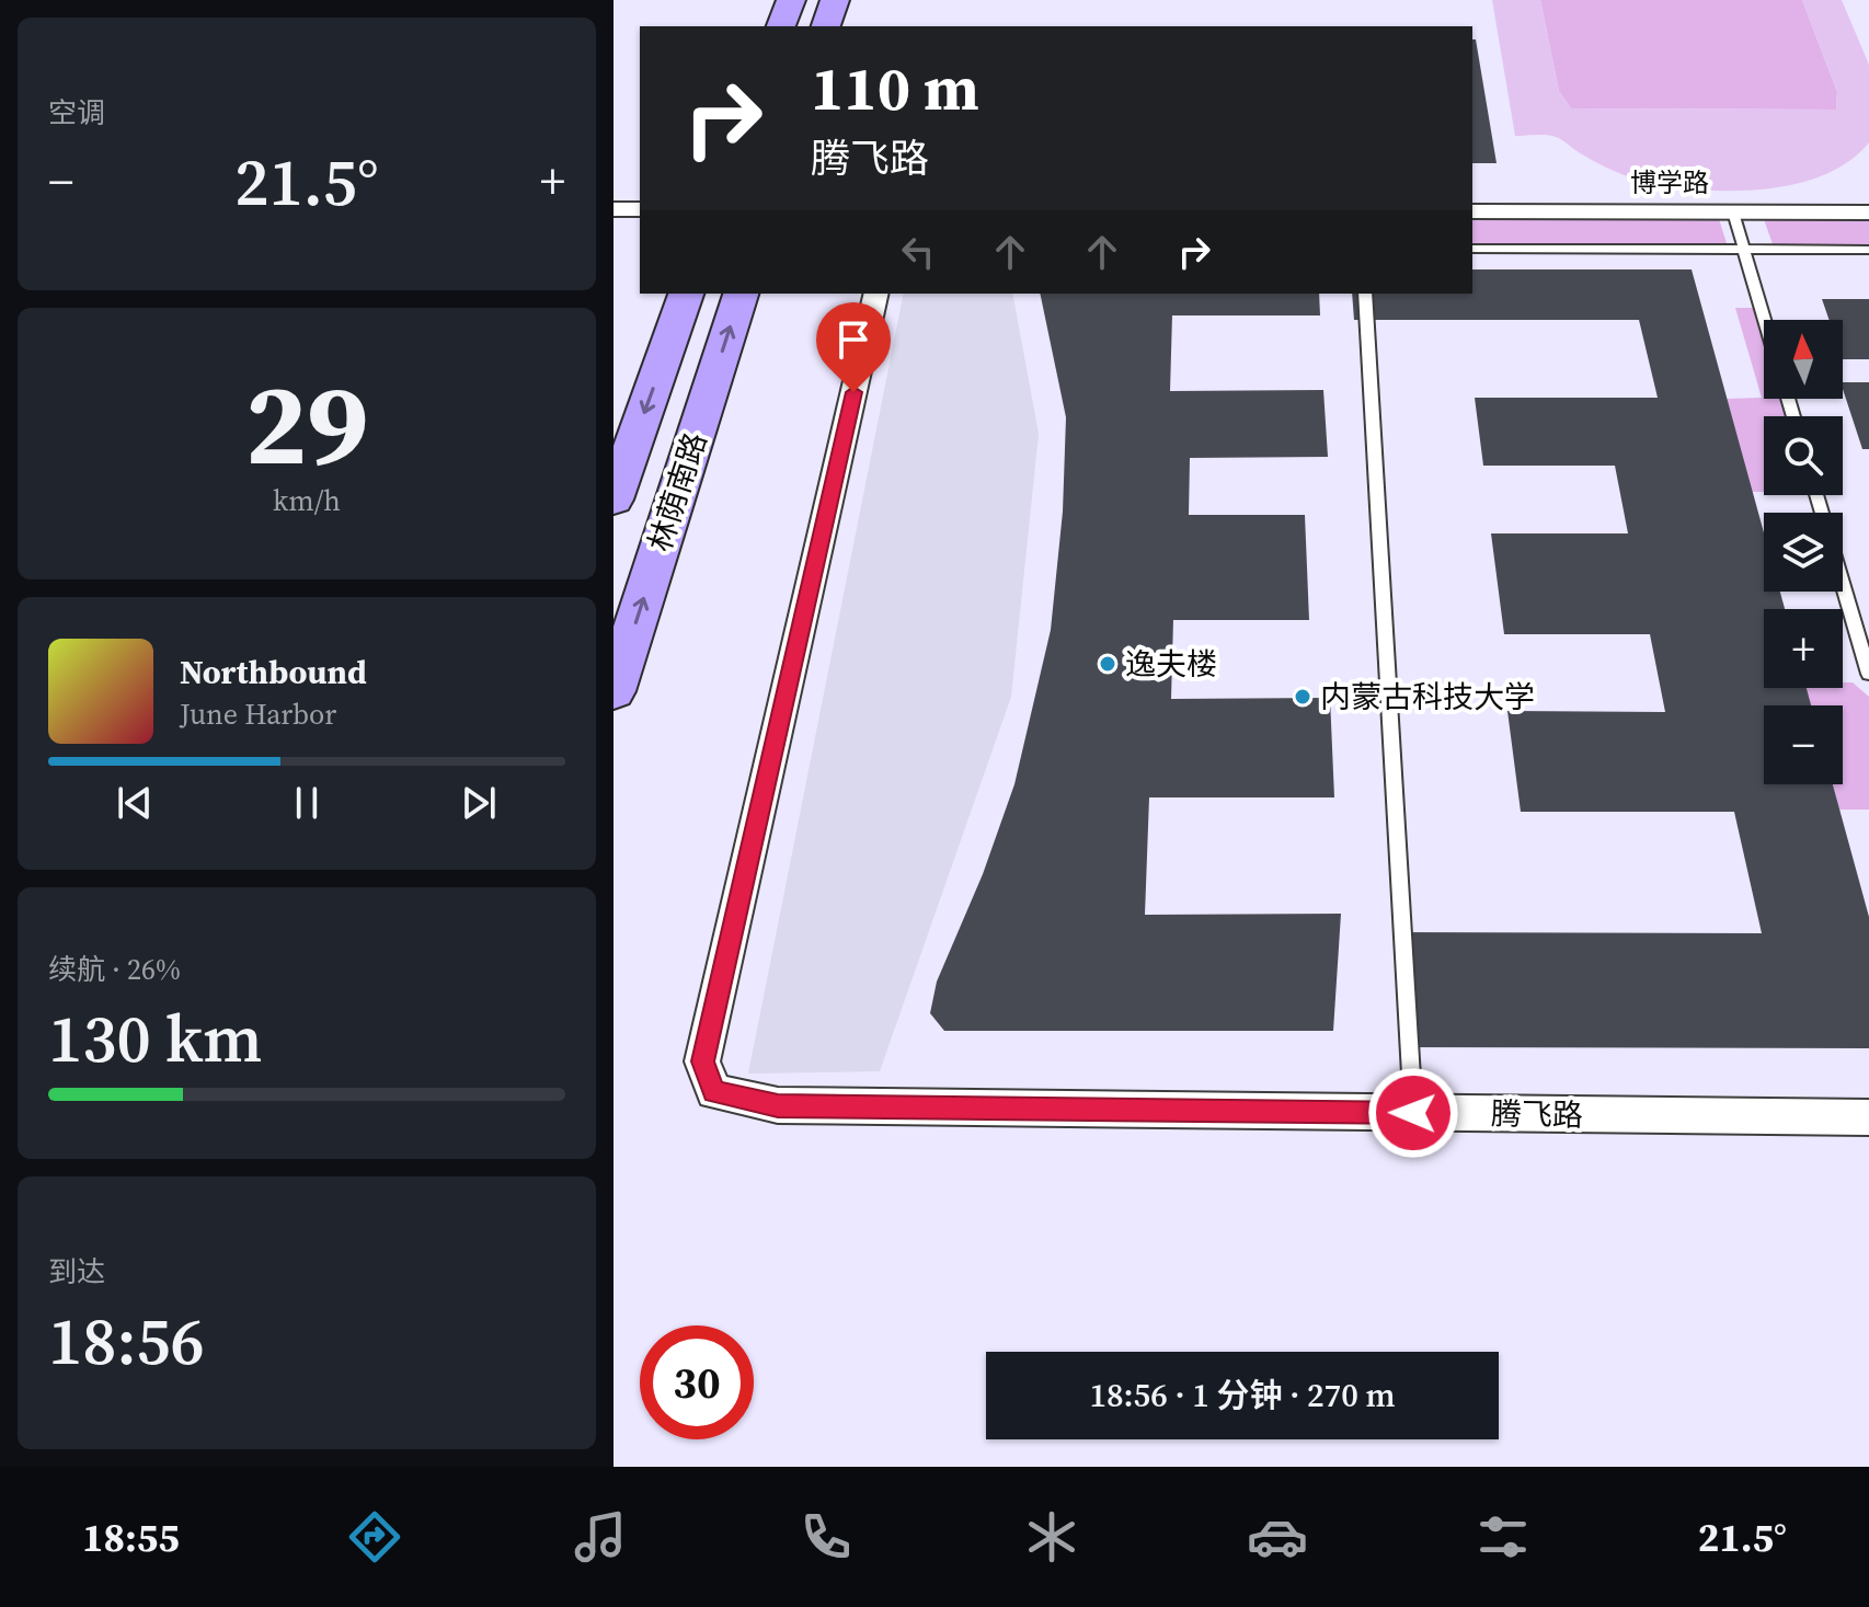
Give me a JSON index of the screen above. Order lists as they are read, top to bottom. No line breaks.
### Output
{"streets":{"main road":["林荫南路"],"street":["博学路","腾飞路"]},"places":["逸夫楼","内蒙古科技大学"],"north":"top","page":{"tile":["空调",["29","km/h"],["续航 · 26%","130 km"],["到达","18:56"]],"turn":["110 m","腾飞路"],"heat":["−","21.5°","+"],"map_buttons":["+","−"],"song":["Northbound","June Harbor"],"limit":"30","trip":"18:56 · 1 分钟 · 270 m","tabs":["18:55","21.5°"]}}
